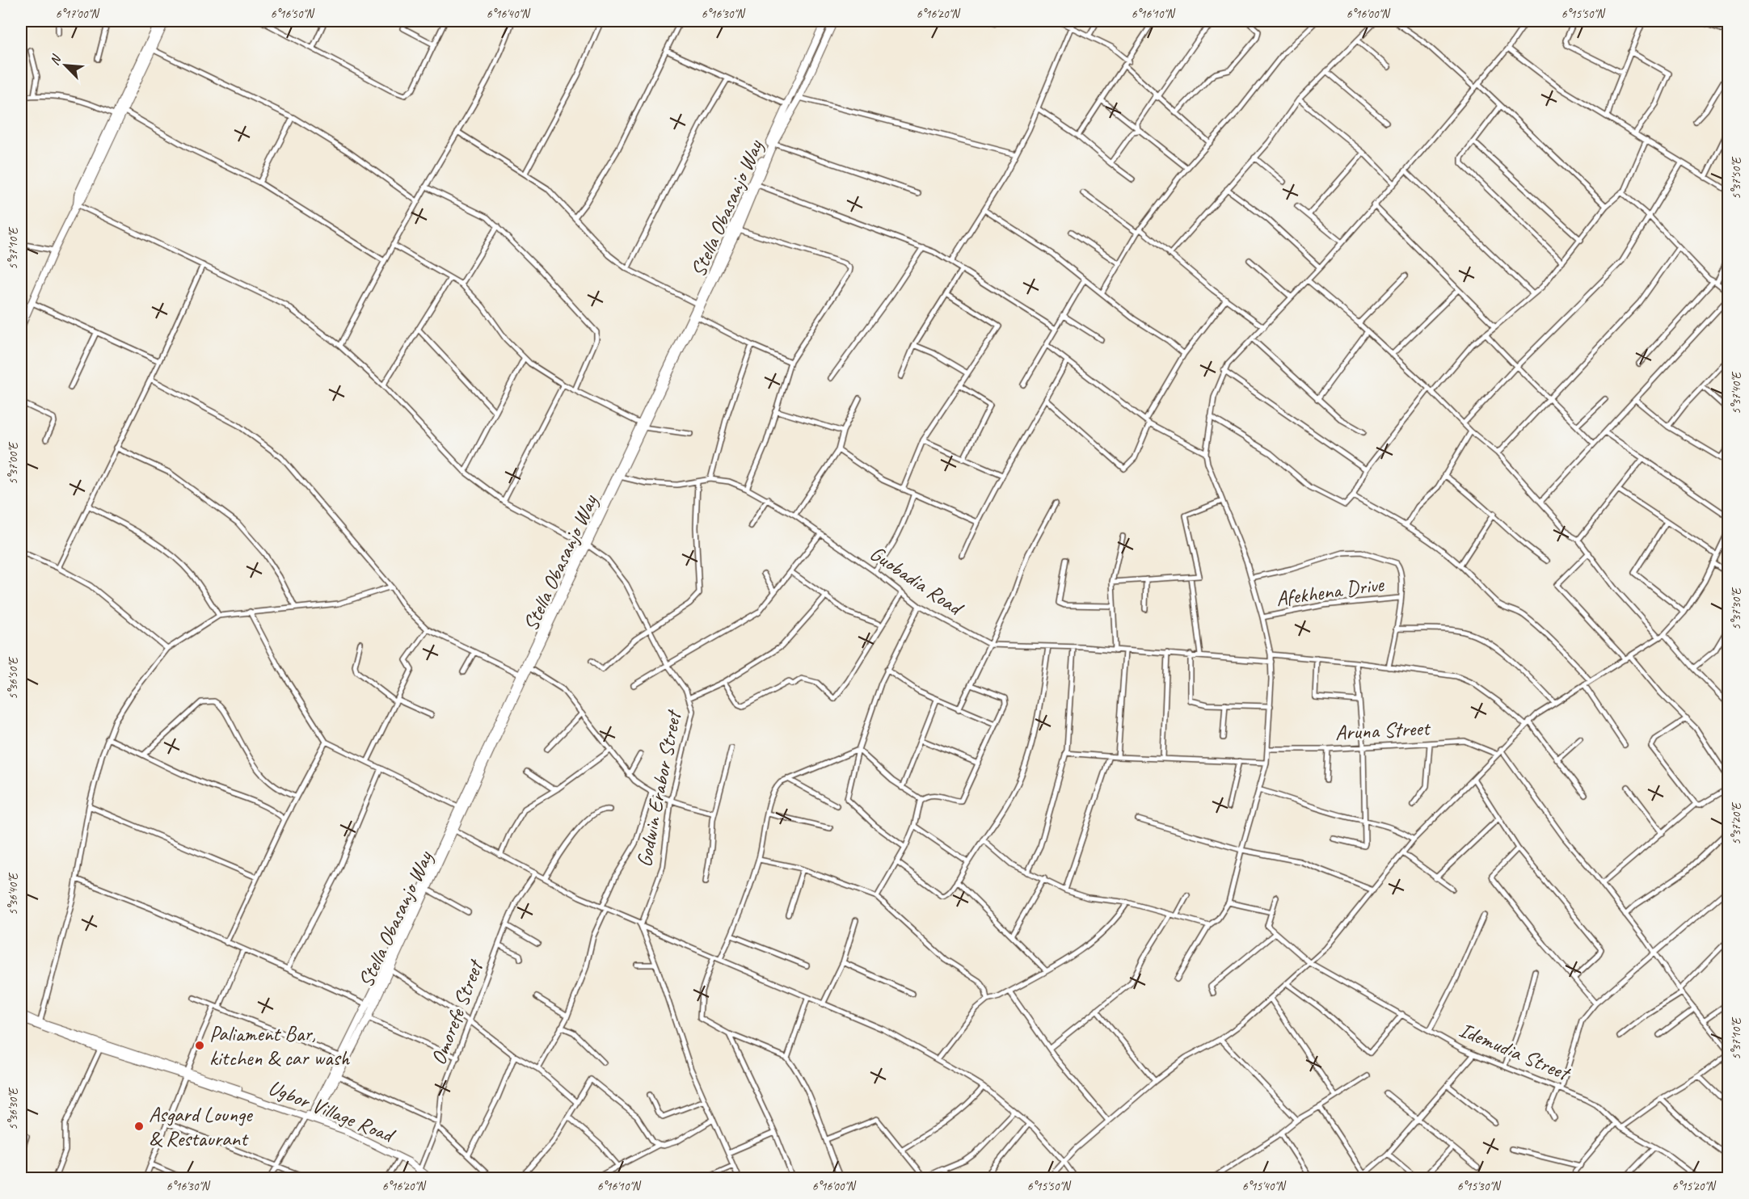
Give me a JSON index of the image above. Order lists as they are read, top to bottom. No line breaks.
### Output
{"streets":{"street":["Stella Obasanjo Way","Guobadia Road","Afekhena Drive","Aruna Street","Godwin Erabor Street","Omorefe Street","Idemudia Street","Ugbor Village Road"]},"crossings":[["Stella Obasanjo Way","Guobadia Road"],["Stella Obasanjo Way","Godwin Erabor Street"],["Stella Obasanjo Way","Ugbor Village Road"],["Omorefe Street","Ugbor Village Road"]],"places":["Paliament Bar, kitchen & car wash","Asgard Lounge & Restaurant"],"north":"top left","coordinates":["6°17'00\"N","6°16'50\"N","6°16'40\"N","6°16'30\"N","6°16'20\"N","6°16'10\"N","6°16'00\"N","6°15'50\"N","5°37'50\"E","5°37'10\"E","5°37'40\"E","5°37'00\"E","5°37'30\"E","5°36'50\"E","5°37'20\"E","5°36'40\"E","5°36'30\"E","6°15'40\"N","6°15'30\"N","6°15'20\"N"]}
